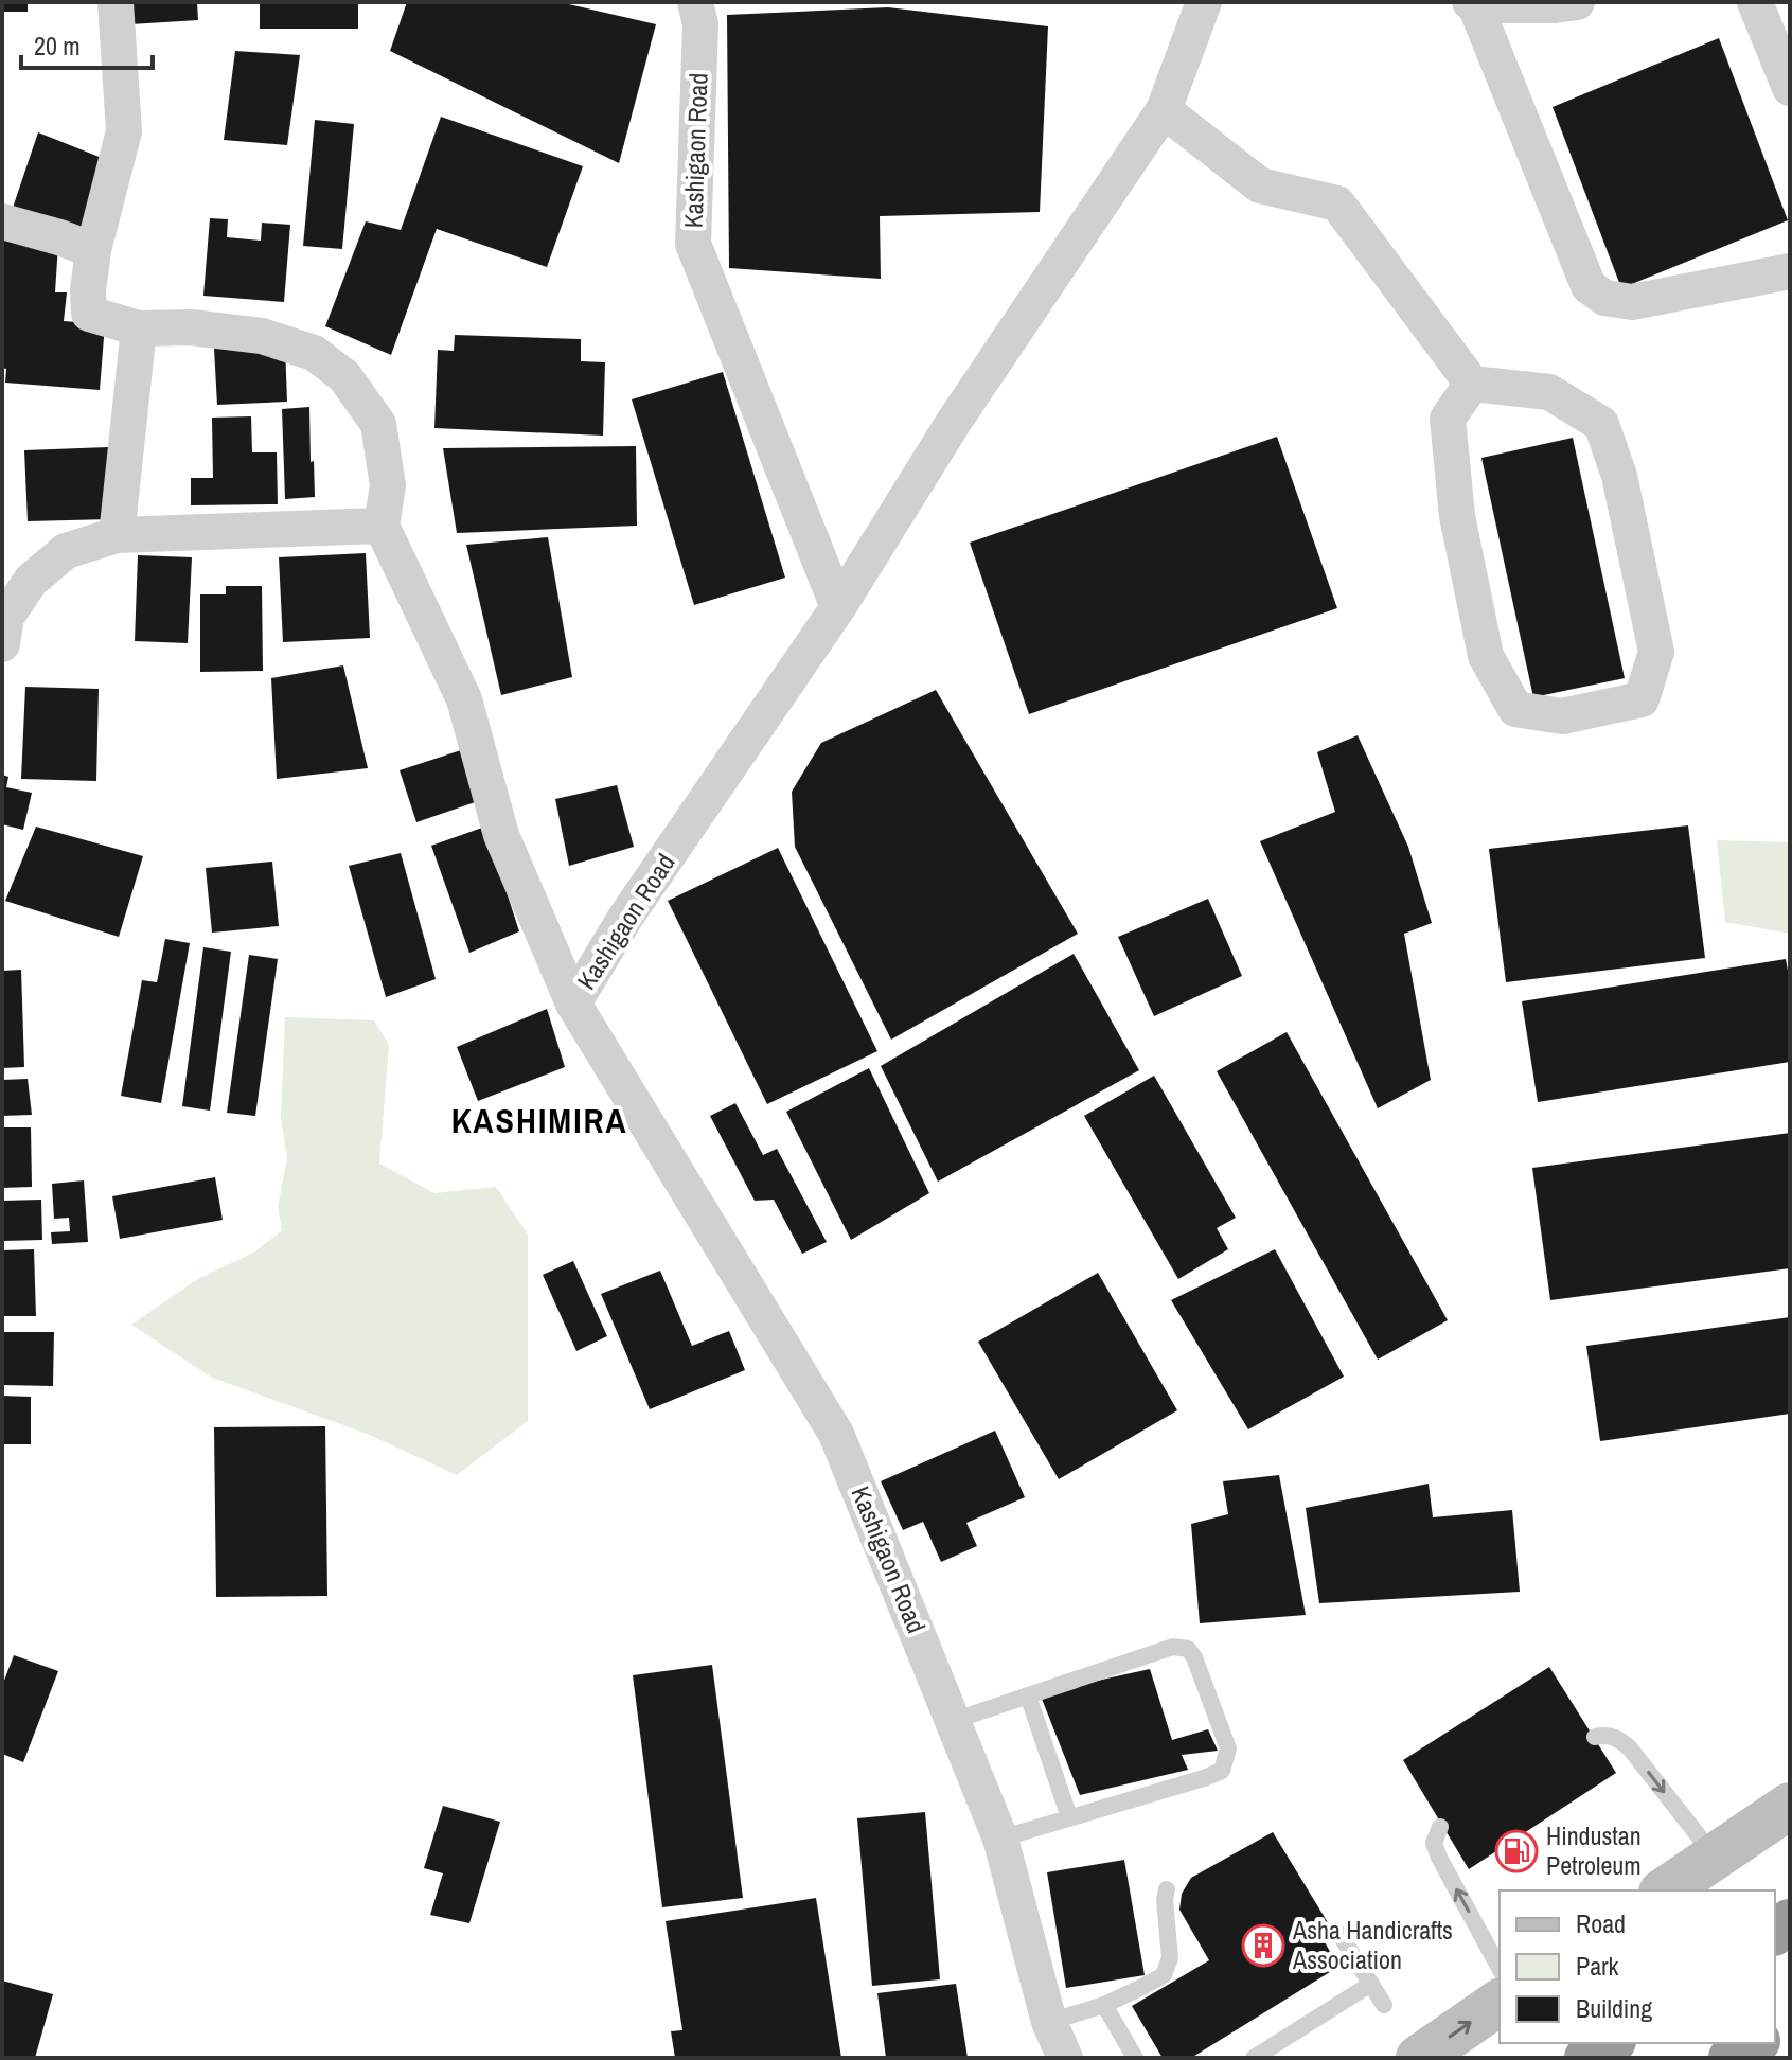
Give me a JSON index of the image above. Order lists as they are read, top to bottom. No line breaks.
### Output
{"streets":{"street":["Kashigaon Road"]},"districts":["KASHIMIRA"],"places":{"fuel station":["Hindustan Petroleum"],"building":["Asha Handicrafts Association"]},"legend":["Road","Park","Building"],"scale_bar":"20 m"}
